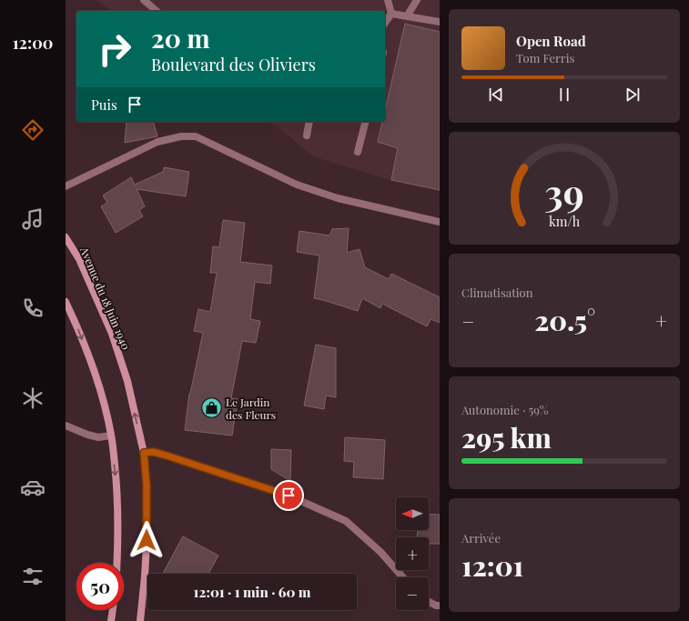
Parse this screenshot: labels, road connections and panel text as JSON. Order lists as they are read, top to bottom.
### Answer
{
  "streets": {
    "main road": ["Avenue du 18 Juin 1940"]
  },
  "places": {
    "shop": ["Le Jardin des Fleurs"]
  },
  "north": "left",
  "page": {
    "tabs": "12:00",
    "turn": ["20 m", "Boulevard des Oliviers"],
    "song": ["Open Road", "Tom Ferris"],
    "then": "Puis",
    "tile": [
      "Climatisation",
      ["Autonomie · 59%", "295 km"],
      ["Arrivée", "12:01"]
    ],
    "heat": ["−", "20.5°", "+"],
    "map_buttons": ["+", "−"],
    "limit": "50",
    "trip": "12:01 · 1 min · 60 m",
    "gauge": ["39", "km/h"]
  }
}
